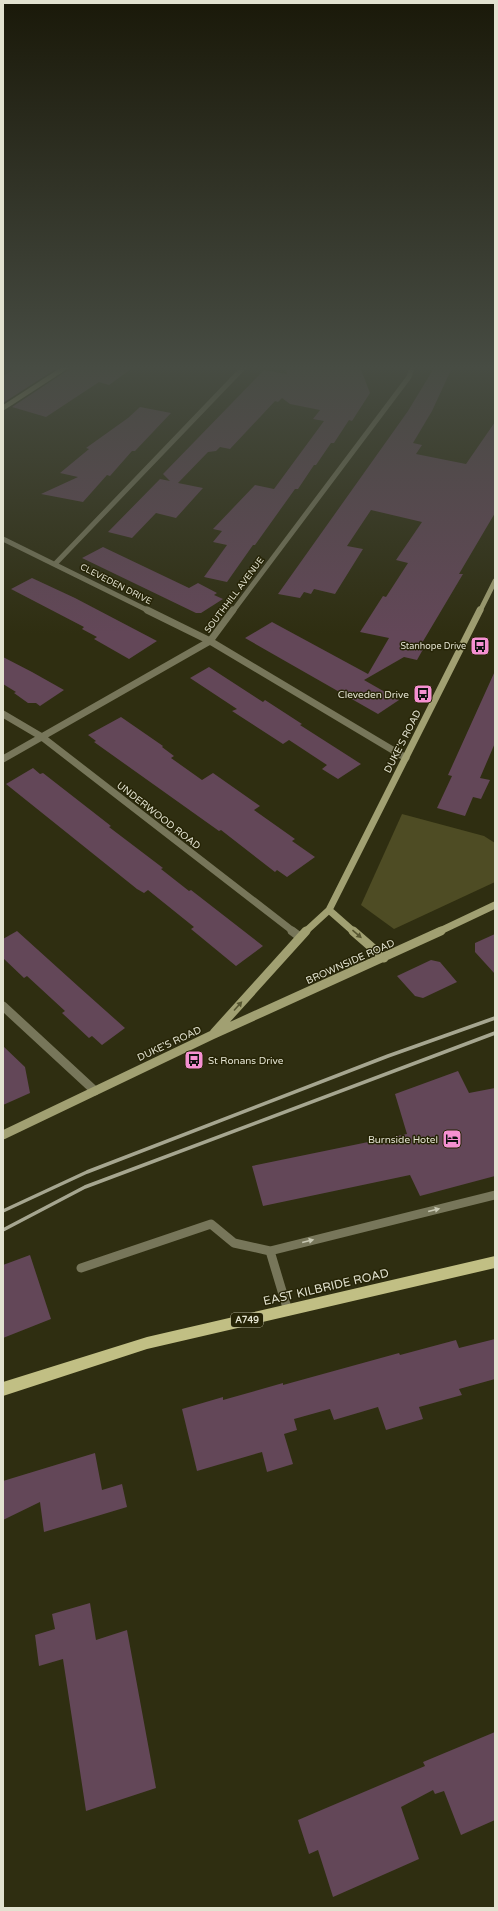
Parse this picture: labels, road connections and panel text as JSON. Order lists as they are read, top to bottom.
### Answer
{
  "streets": {
    "main road": [
      "DUKE'S ROAD",
      "BROWNSIDE ROAD",
      "EAST KILBRIDE ROAD",
      "A749"
    ],
    "street": ["CLEVEDEN DRIVE", "SOUTHHILL AVENUE", "UNDERWOOD ROAD"]
  },
  "crossings": [
    ["CLEVEDEN DRIVE", "SOUTHHILL AVENUE"],
    ["CLEVEDEN DRIVE", "DUKE'S ROAD"],
    ["SOUTHHILL AVENUE", "UNDERWOOD ROAD"],
    ["DUKE'S ROAD", "UNDERWOOD ROAD"],
    ["DUKE'S ROAD", "BROWNSIDE ROAD"]
  ],
  "places": {
    "bus stop": ["Stanhope Drive", "Cleveden Drive", "St Ronans Drive"],
    "hotel": ["Burnside Hotel"]
  }
}
